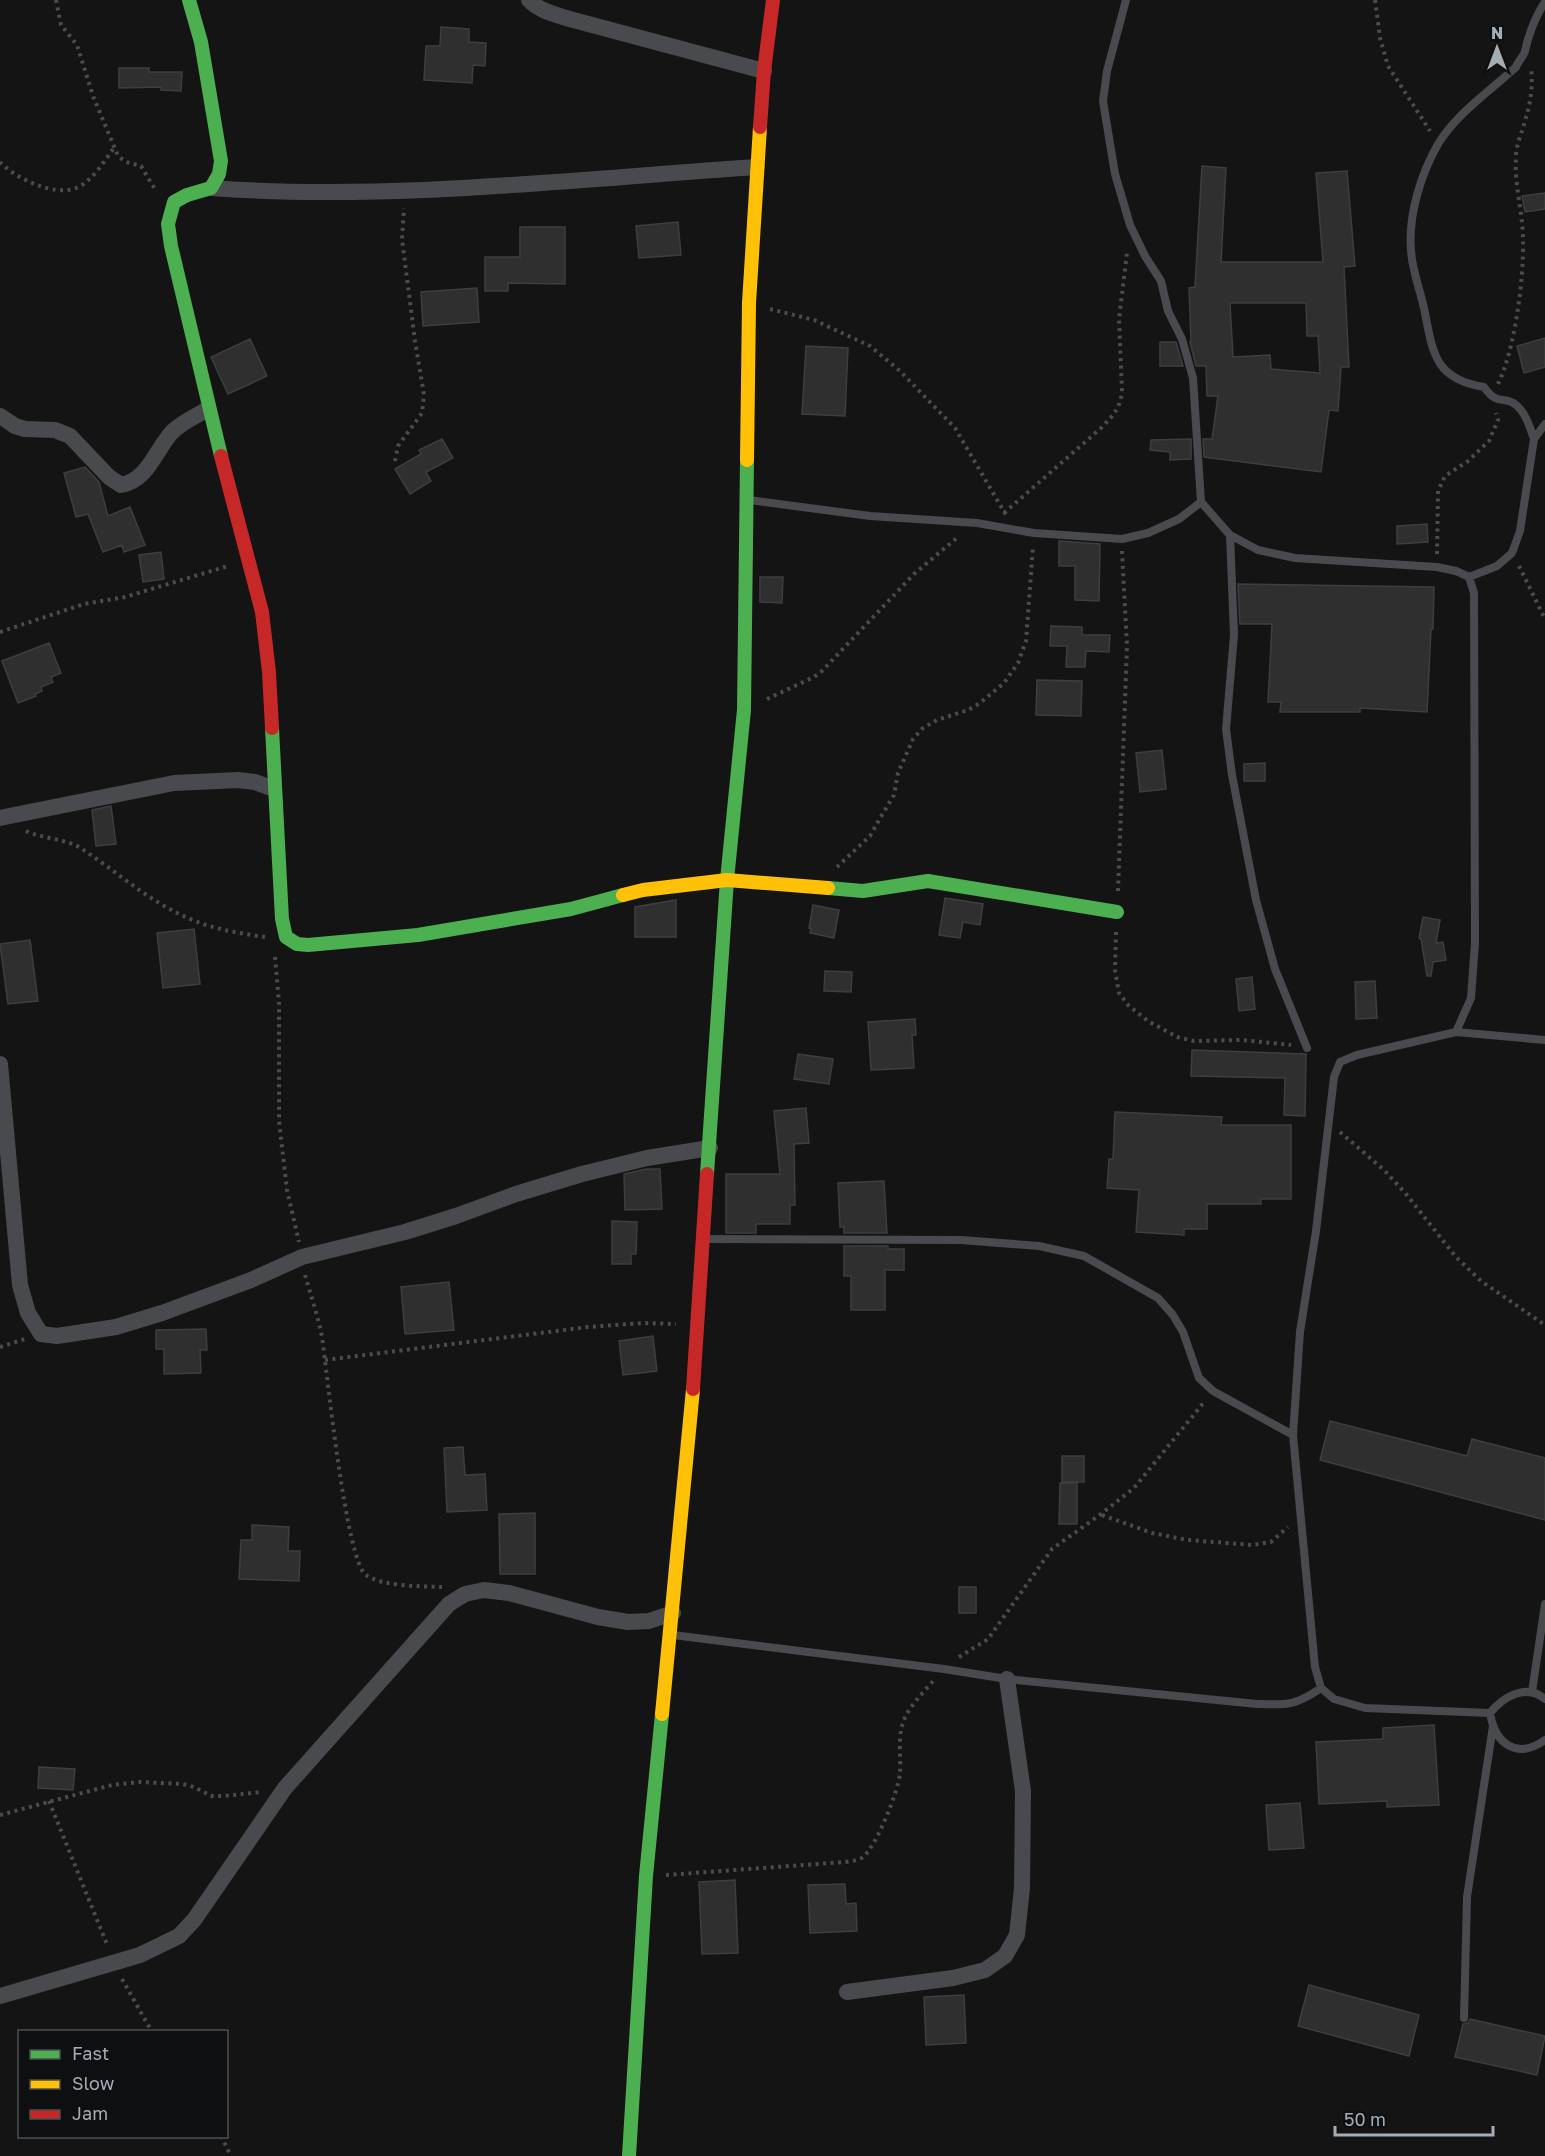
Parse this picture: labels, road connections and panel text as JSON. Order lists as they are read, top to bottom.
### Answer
{
  "legend": ["Fast", "Slow", "Jam"],
  "scale_bar": "50 m",
  "north": "top"
}
